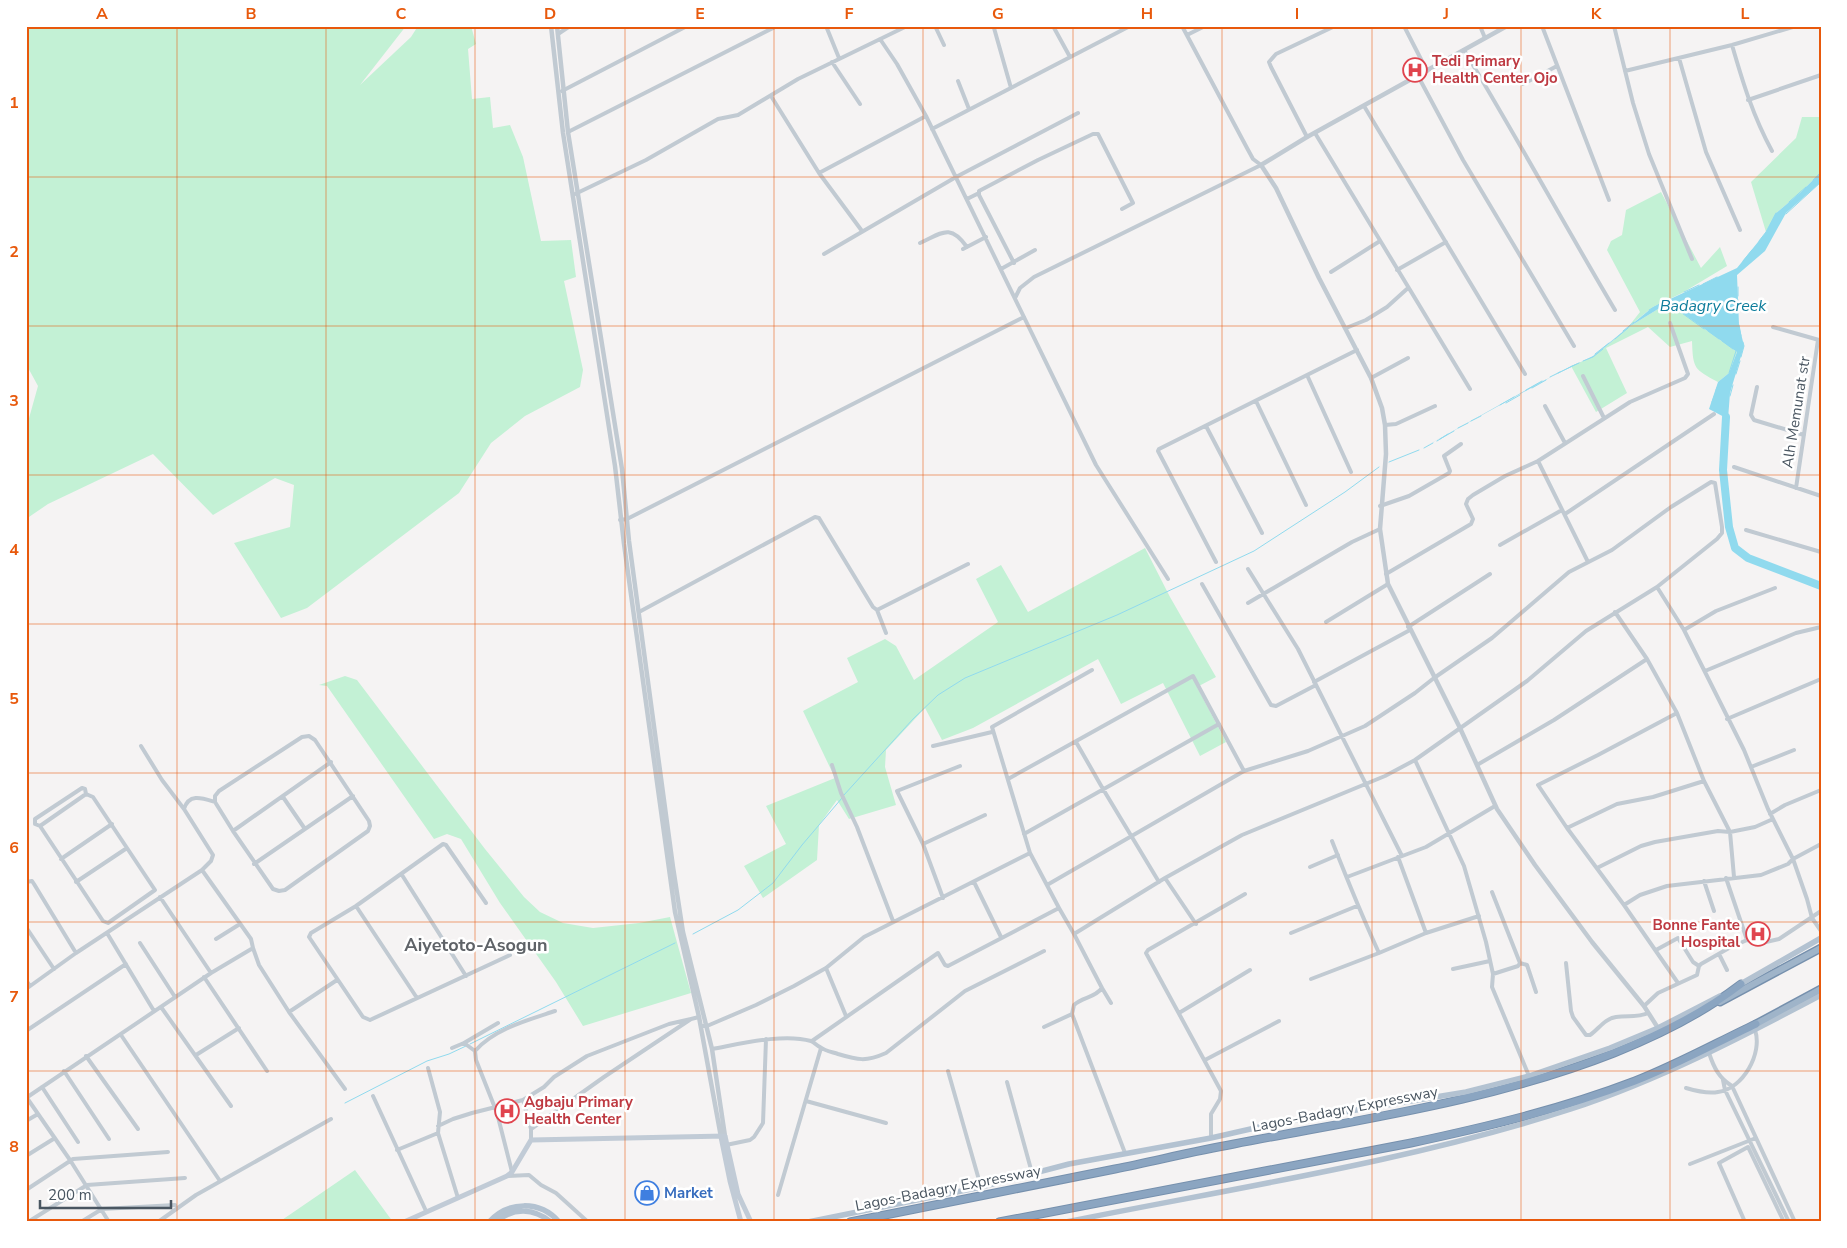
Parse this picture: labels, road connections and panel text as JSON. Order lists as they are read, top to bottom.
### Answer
{
  "streets": {
    "highway": ["Lagos-Badagry Expressway"],
    "street": ["Alh Memunat str"]
  },
  "districts": ["Aiyetoto-Asogun"],
  "water": ["Badagry Creek"],
  "places": {
    "hospital": ["Tedi Primary Health Center Ojo", "Bonne Fante Hospital", "Agbaju Primary Health Center"],
    "shop": ["Market"]
  },
  "scale_bar": "200 m",
  "grid": {
    "columns": [
      "A",
      "B",
      "C",
      "D",
      "E",
      "F",
      "G",
      "H",
      "I",
      "J",
      "K",
      "L"
    ],
    "rows": [
      "1",
      "2",
      "3",
      "4",
      "5",
      "6",
      "7",
      "8"
    ]
  }
}
